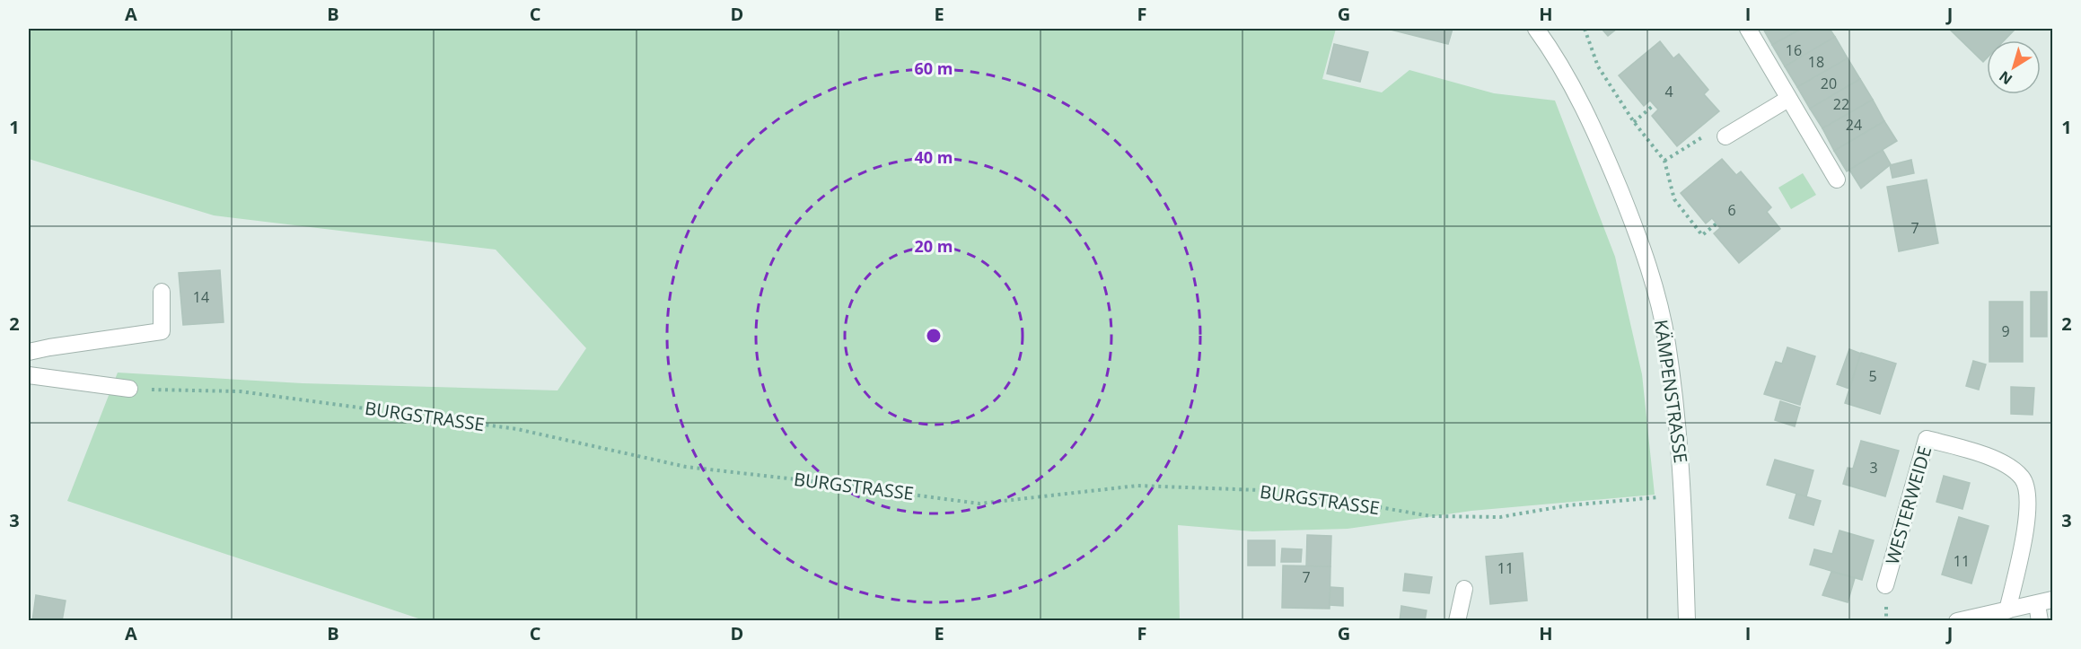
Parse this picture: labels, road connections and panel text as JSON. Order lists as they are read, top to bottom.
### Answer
{
  "streets": {
    "street": ["KÄMPENSTRASSE", "WESTERWEIDE"],
    "path": ["BURGSTRASSE"]
  },
  "crossings": [
    ["KÄMPENSTRASSE", "BURGSTRASSE"]
  ],
  "house_numbers": [
    "16",
    "18",
    "20",
    "4",
    "22",
    "24",
    "6",
    "7",
    "14",
    "9",
    "5",
    "3",
    "11",
    "11",
    "7"
  ],
  "north": "bottom left",
  "grid": {
    "columns": [
      "A",
      "B",
      "C",
      "D",
      "E",
      "F",
      "G",
      "H",
      "I",
      "J"
    ],
    "rows": ["1", "2", "3"]
  },
  "rings": ["60 m", "40 m", "20 m"]
}
